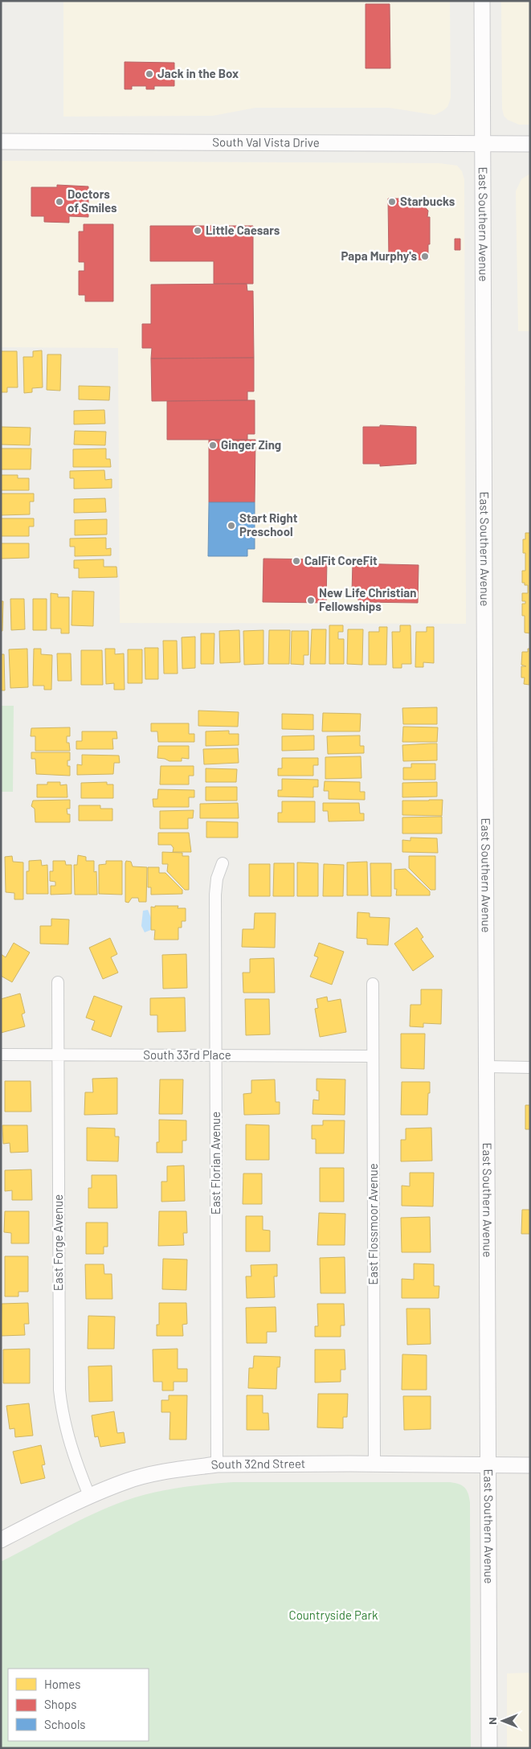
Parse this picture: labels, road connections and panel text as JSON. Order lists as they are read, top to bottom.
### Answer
{
  "streets": {
    "main road": ["South Val Vista Drive", "East Southern Avenue", "South 32nd Street"],
    "street": [
      "South 33rd Place",
      "East Florian Avenue",
      "East Flossmoor Avenue",
      "East Forge Avenue"
    ]
  },
  "crossings": [
    ["South Val Vista Drive", "East Southern Avenue"],
    ["East Southern Avenue", "South 32nd Street"],
    ["South 33rd Place", "East Florian Avenue"],
    ["South 33rd Place", "East Flossmoor Avenue"],
    ["South 33rd Place", "East Forge Avenue"],
    ["East Florian Avenue", "South 32nd Street"],
    ["East Flossmoor Avenue", "South 32nd Street"],
    ["East Forge Avenue", "South 32nd Street"]
  ],
  "parks": ["Countryside Park"],
  "places": [
    "Jack in the Box",
    "Doctors of Smiles",
    "Starbucks",
    "Little Caesars",
    "Papa Murphy's",
    "Ginger Zing",
    "Start Right Preschool",
    "CalFit CoreFit",
    "New Life Christian Fellowships"
  ],
  "legend": ["Homes", "Shops", "Schools"],
  "north": "left"
}
